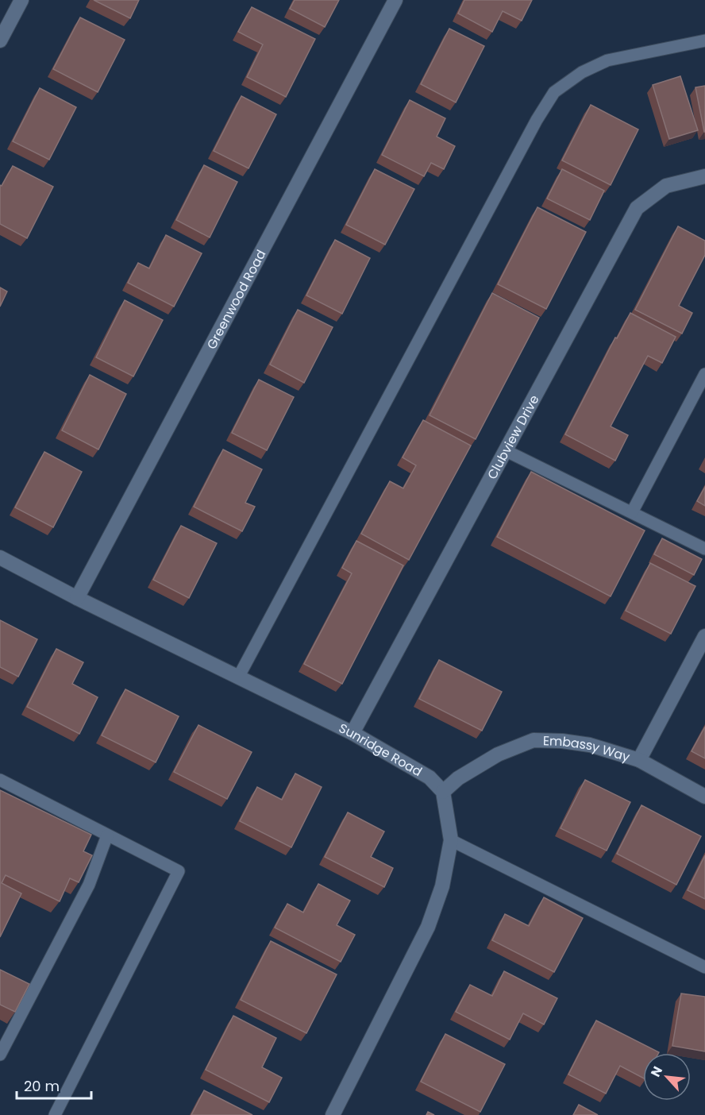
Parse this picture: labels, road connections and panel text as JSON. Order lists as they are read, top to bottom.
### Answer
{
  "streets": {
    "street": [
      "Greenwood Road",
      "Clubview Drive",
      "Sunridge Road",
      "Embassy Way"
    ]
  },
  "crossings": [
    ["Greenwood Road", "Sunridge Road"],
    ["Clubview Drive", "Sunridge Road"],
    ["Sunridge Road", "Embassy Way"]
  ],
  "scale_bar": "20 m",
  "north": "top left"
}
